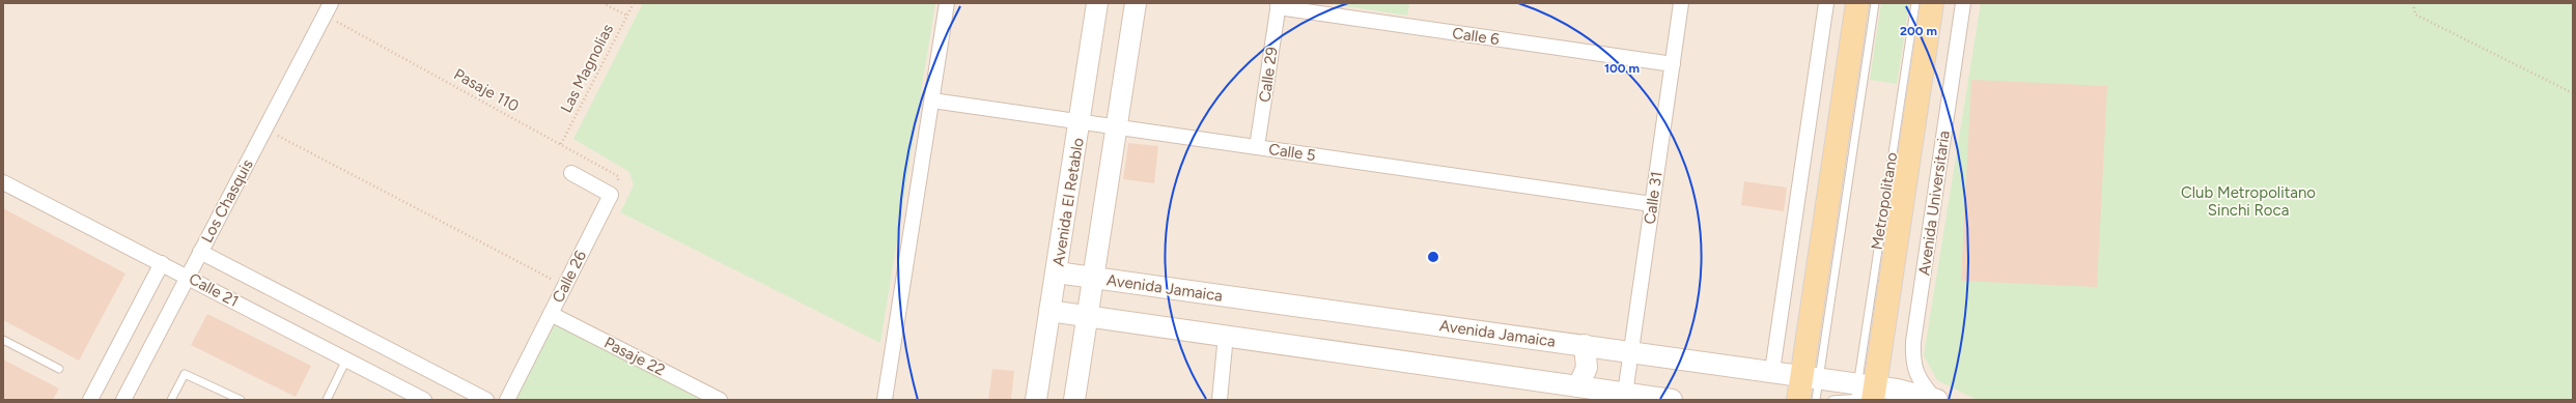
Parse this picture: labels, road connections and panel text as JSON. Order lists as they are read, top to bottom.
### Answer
{
  "streets": {
    "main road": ["Avenida Universitaria"],
    "street": [
      "Calle 6",
      "Calle 29",
      "Calle 5",
      "Calle 31",
      "Los Chasquis",
      "Avenida El Retablo",
      "Calle 26",
      "Avenida Jamaica",
      "Calle 21",
      "Pasaje 22"
    ],
    "lane": ["Metropolitano"],
    "path": ["Las Magnolias", "Pasaje 110"]
  },
  "crossings": [
    ["Calle 6", "Calle 29"],
    ["Calle 6", "Calle 31"],
    ["Las Magnolias", "Pasaje 110"],
    ["Calle 29", "Calle 5"],
    ["Pasaje 110", "Los Chasquis"],
    ["Pasaje 110", "Calle 26"],
    ["Calle 5", "Calle 31"],
    ["Calle 5", "Avenida El Retablo"],
    ["Calle 31", "Avenida Jamaica"],
    ["Los Chasquis", "Calle 21"],
    ["Metropolitano", "Avenida Universitaria"],
    ["Metropolitano", "Avenida Jamaica"],
    ["Avenida El Retablo", "Avenida Jamaica"],
    ["Avenida Universitaria", "Avenida Jamaica"],
    ["Calle 26", "Pasaje 22"]
  ],
  "parks": ["Club Metropolitano Sinchi Roca"],
  "rings": ["200 m", "100 m"]
}
